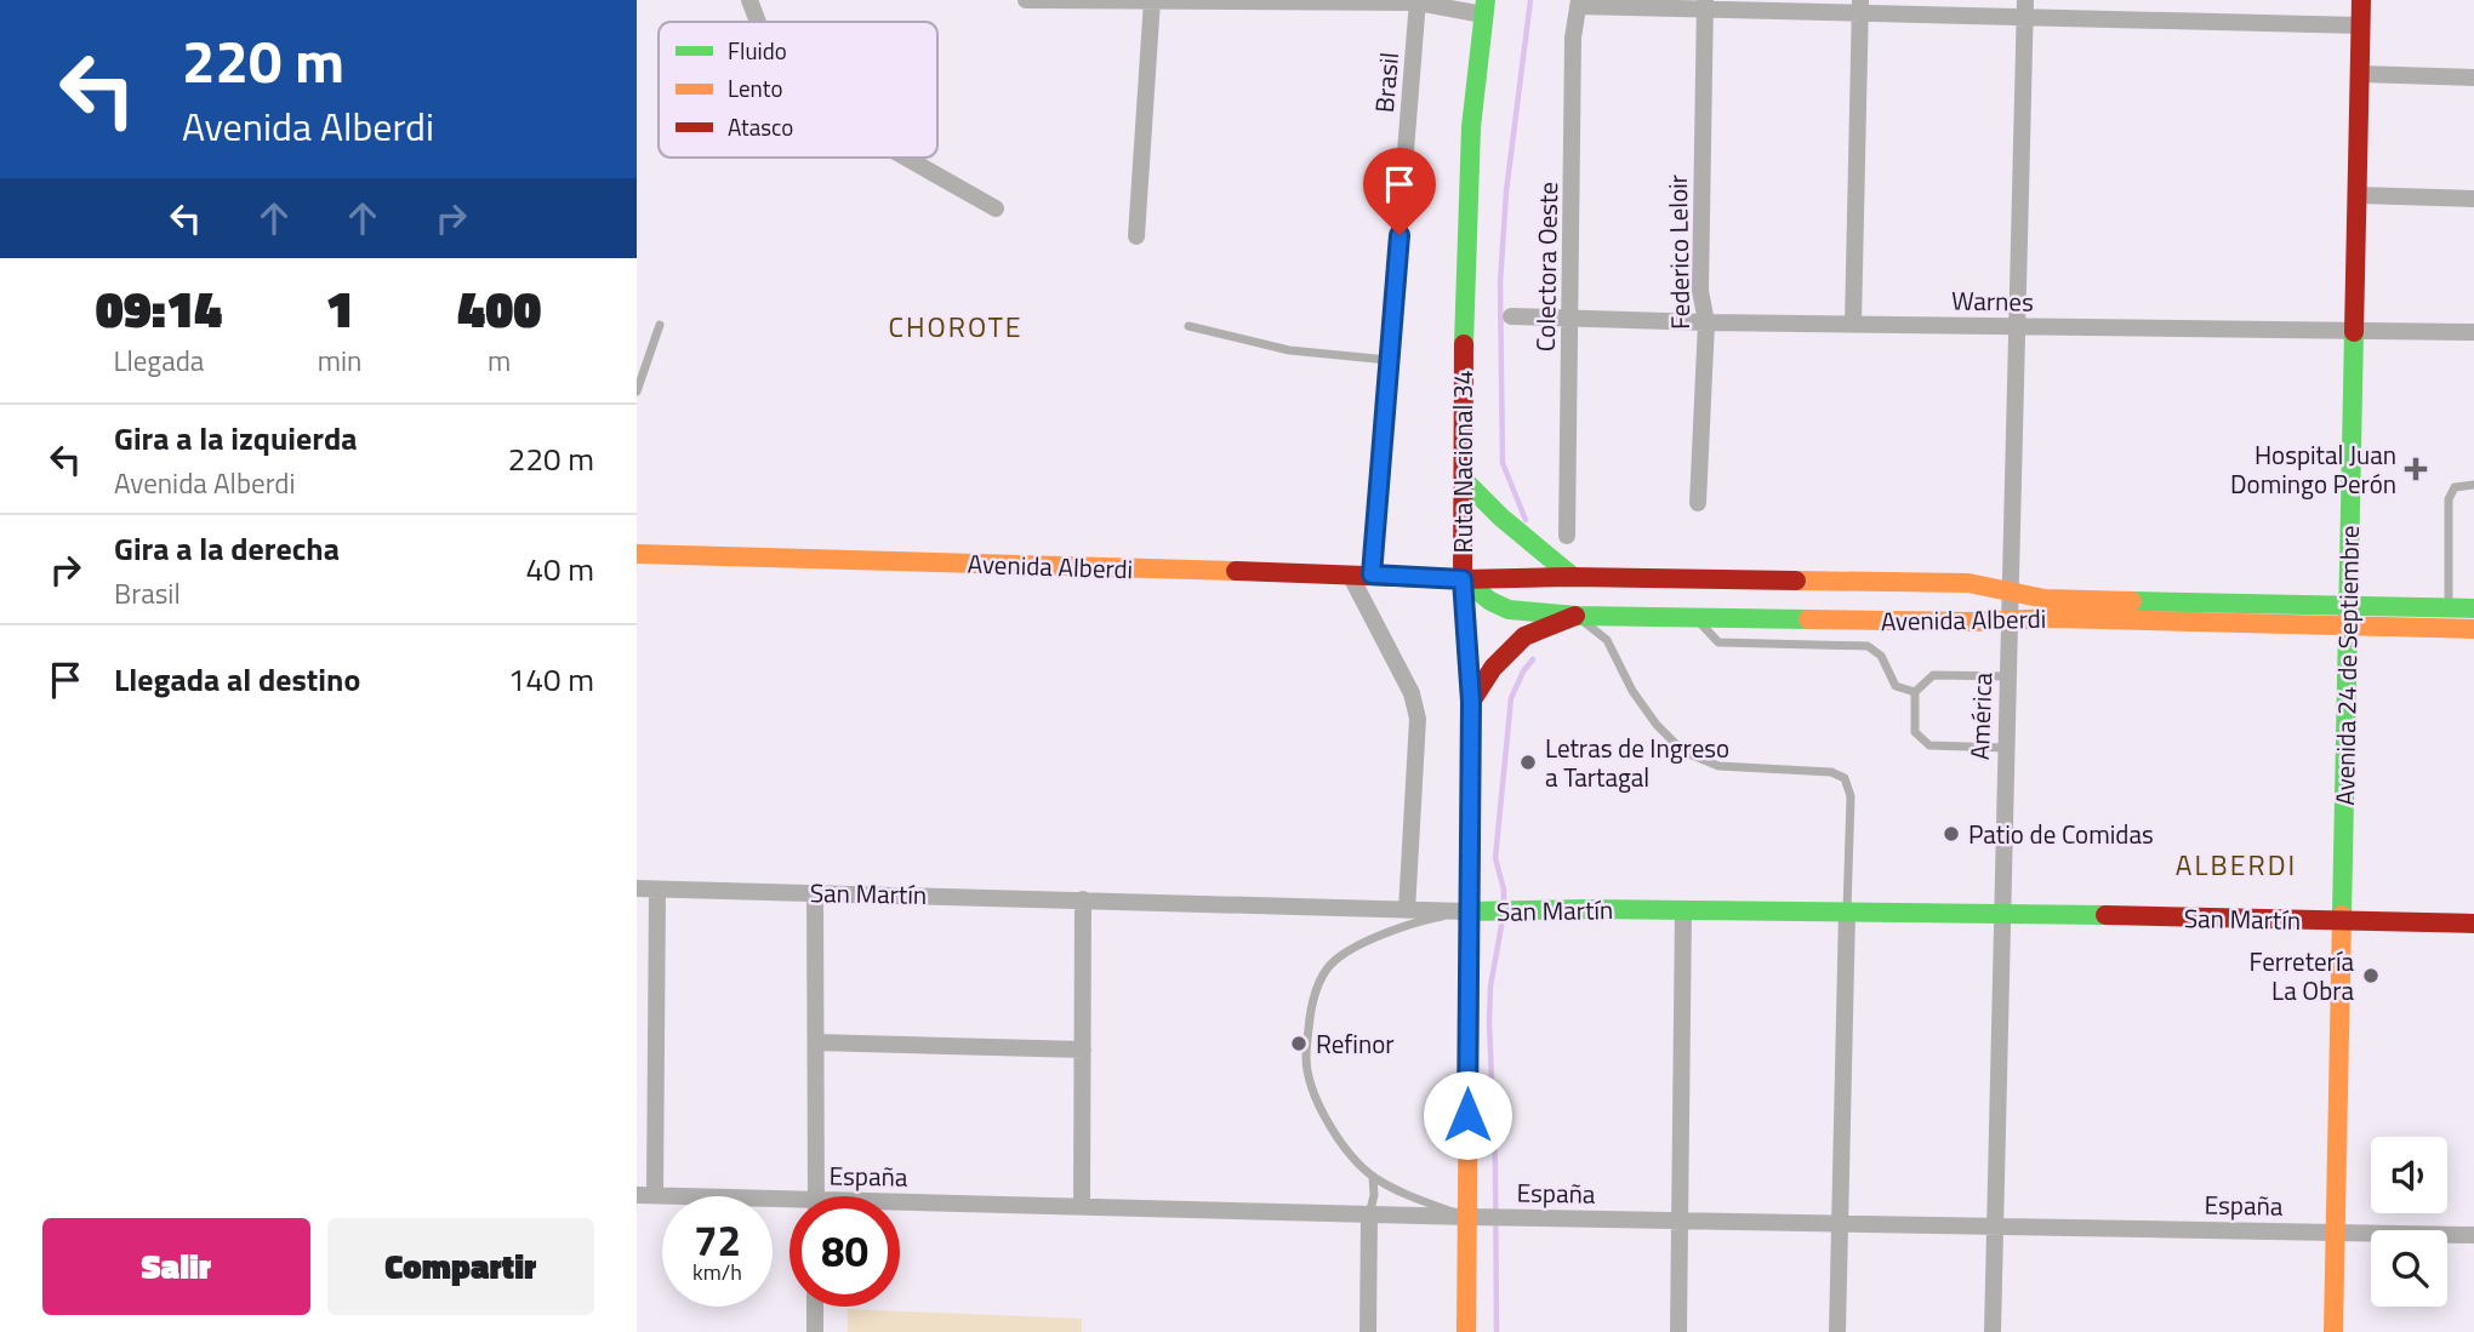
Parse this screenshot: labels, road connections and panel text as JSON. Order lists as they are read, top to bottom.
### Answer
{
  "streets": {
    "main road": [
      "Ruta Nacional 34",
      "Avenida Alberdi",
      "Avenida 24 de Septiembre",
      "San Martín"
    ],
    "street": [
      "Brasil",
      "Federico Leloir",
      "Colectora Oeste",
      "Warnes",
      "América",
      "España"
    ]
  },
  "crossings": [
    ["Brasil", "Avenida Alberdi"],
    ["Federico Leloir", "Warnes"],
    ["Colectora Oeste", "Warnes"],
    ["Warnes", "Avenida 24 de Septiembre"],
    ["Warnes", "América"],
    ["Ruta Nacional 34", "Avenida Alberdi"],
    ["Ruta Nacional 34", "San Martín"],
    ["Ruta Nacional 34", "España"],
    ["Avenida Alberdi", "Avenida 24 de Septiembre"],
    ["Avenida Alberdi", "América"],
    ["Avenida 24 de Septiembre", "San Martín"],
    ["Avenida 24 de Septiembre", "España"],
    ["América", "San Martín"],
    ["América", "España"]
  ],
  "districts": ["CHOROTE", "ALBERDI"],
  "places": {
    "health": ["Hospital Juan Domingo Perón"],
    "other": [
      "Letras de Ingreso a Tartagal",
      "Patio de Comidas",
      "Ferretería La Obra",
      "Refinor"
    ]
  },
  "legend": ["Fluido", "Lento", "Atasco"],
  "page": {
    "turn": ["220 m", "Avenida Alberdi"],
    "eta": [
      "09:14",
      "Llegada",
      "1",
      "min",
      "400",
      "m"
    ],
    "list": [
      {
        "name": "Gira a la izquierda",
        "note": "Avenida Alberdi",
        "value": "220 m"
      },
      {
        "name": "Gira a la derecha",
        "note": "Brasil",
        "value": "40 m"
      },
      {
        "name": "Llegada al destino",
        "value": "140 m"
      }
    ],
    "speed": "72 km/h",
    "limit": "80",
    "buttons": ["Salir", "Compartir"]
  }
}
